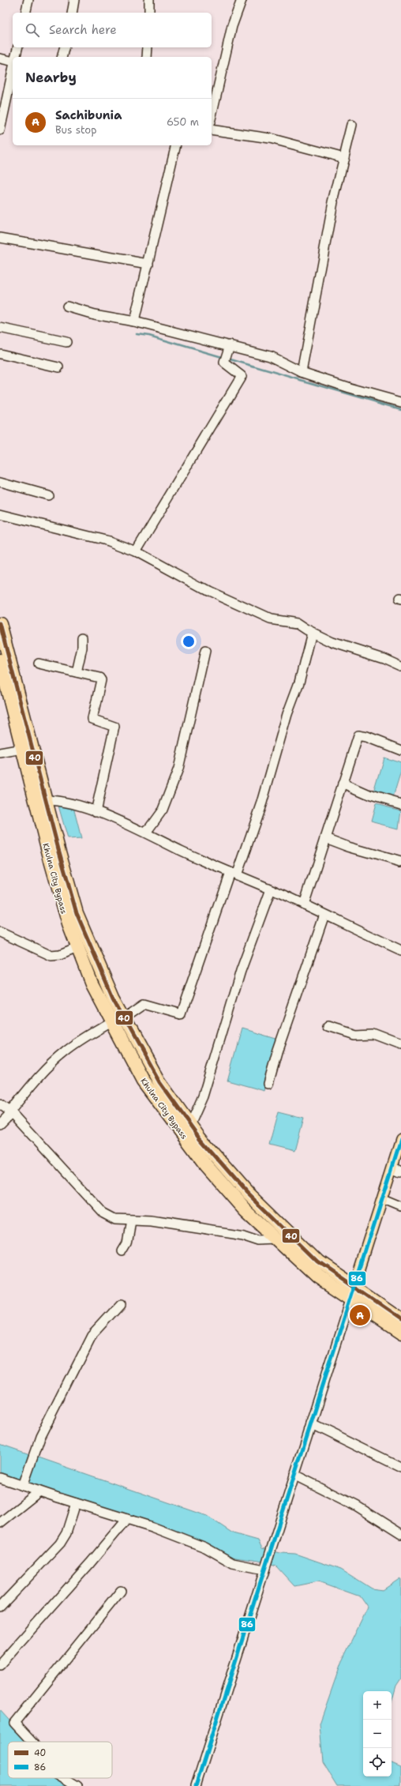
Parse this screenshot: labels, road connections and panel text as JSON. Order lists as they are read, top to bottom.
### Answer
{
  "streets": {
    "highway": ["Khulna City Bypass"]
  },
  "lines": ["transit line 40", "transit line 86"],
  "legend": ["40", "86"],
  "page": {
    "search": "Search here",
    "heading": "Nearby",
    "list": [
      {
        "mark": "A",
        "name": "Sachibunia",
        "note": "Bus stop",
        "value": "650 m"
      }
    ],
    "pins": "A",
    "map_buttons": ["+", "−"]
  }
}
